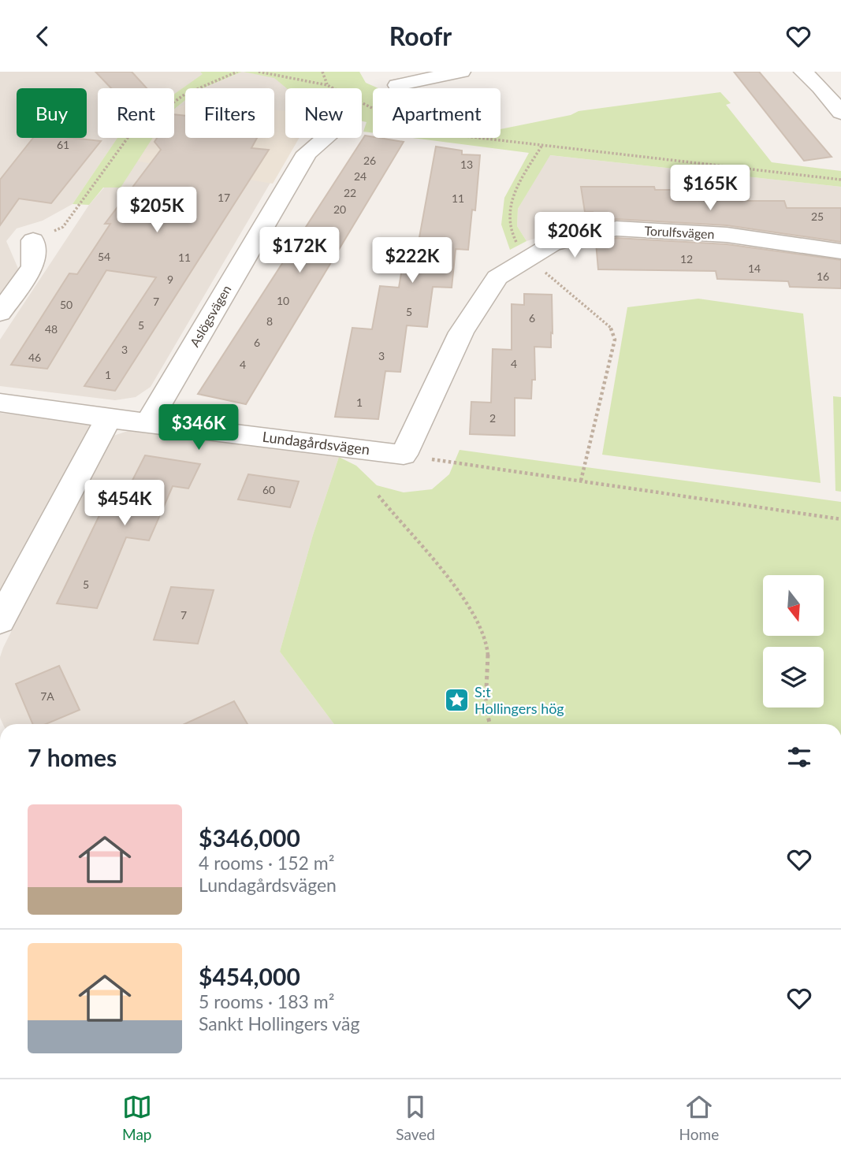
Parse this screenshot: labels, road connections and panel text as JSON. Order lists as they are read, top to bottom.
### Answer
{
  "streets": {
    "street": ["Torulfsvägen", "Aslögsvägen", "Lundagårdsvägen"]
  },
  "crossings": [
    ["Torulfsvägen", "Lundagårdsvägen"],
    ["Aslögsvägen", "Lundagårdsvägen"]
  ],
  "places": {
    "place": ["S:t Hollingers hög"]
  },
  "house_numbers": [
    "61",
    "26",
    "13",
    "24",
    "22",
    "17",
    "11",
    "20",
    "25",
    "54",
    "11",
    "12",
    "14",
    "16",
    "9",
    "10",
    "7",
    "50",
    "5",
    "6",
    "8",
    "5",
    "48",
    "6",
    "3",
    "3",
    "46",
    "4",
    "4",
    "1",
    "1",
    "2",
    "60",
    "5",
    "7",
    "7A"
  ],
  "north": "bottom",
  "page": {
    "header": "Roofr",
    "chip": [
      "Buy",
      "Rent",
      "Filters",
      "New",
      "Apartment"
    ],
    "price": [
      "$165K",
      "$205K",
      "$206K",
      "$172K",
      "$222K",
      "$346K",
      "$454K"
    ],
    "heading": "7 homes",
    "list": [
      {
        "name": "$346,000",
        "note": "4 rooms · 152 m² · Lundagårdsvägen"
      },
      {
        "name": "$454,000",
        "note": "5 rooms · 183 m² · Sankt Hollingers väg"
      }
    ],
    "tabs": ["Map", "Saved", "Home"]
  }
}
